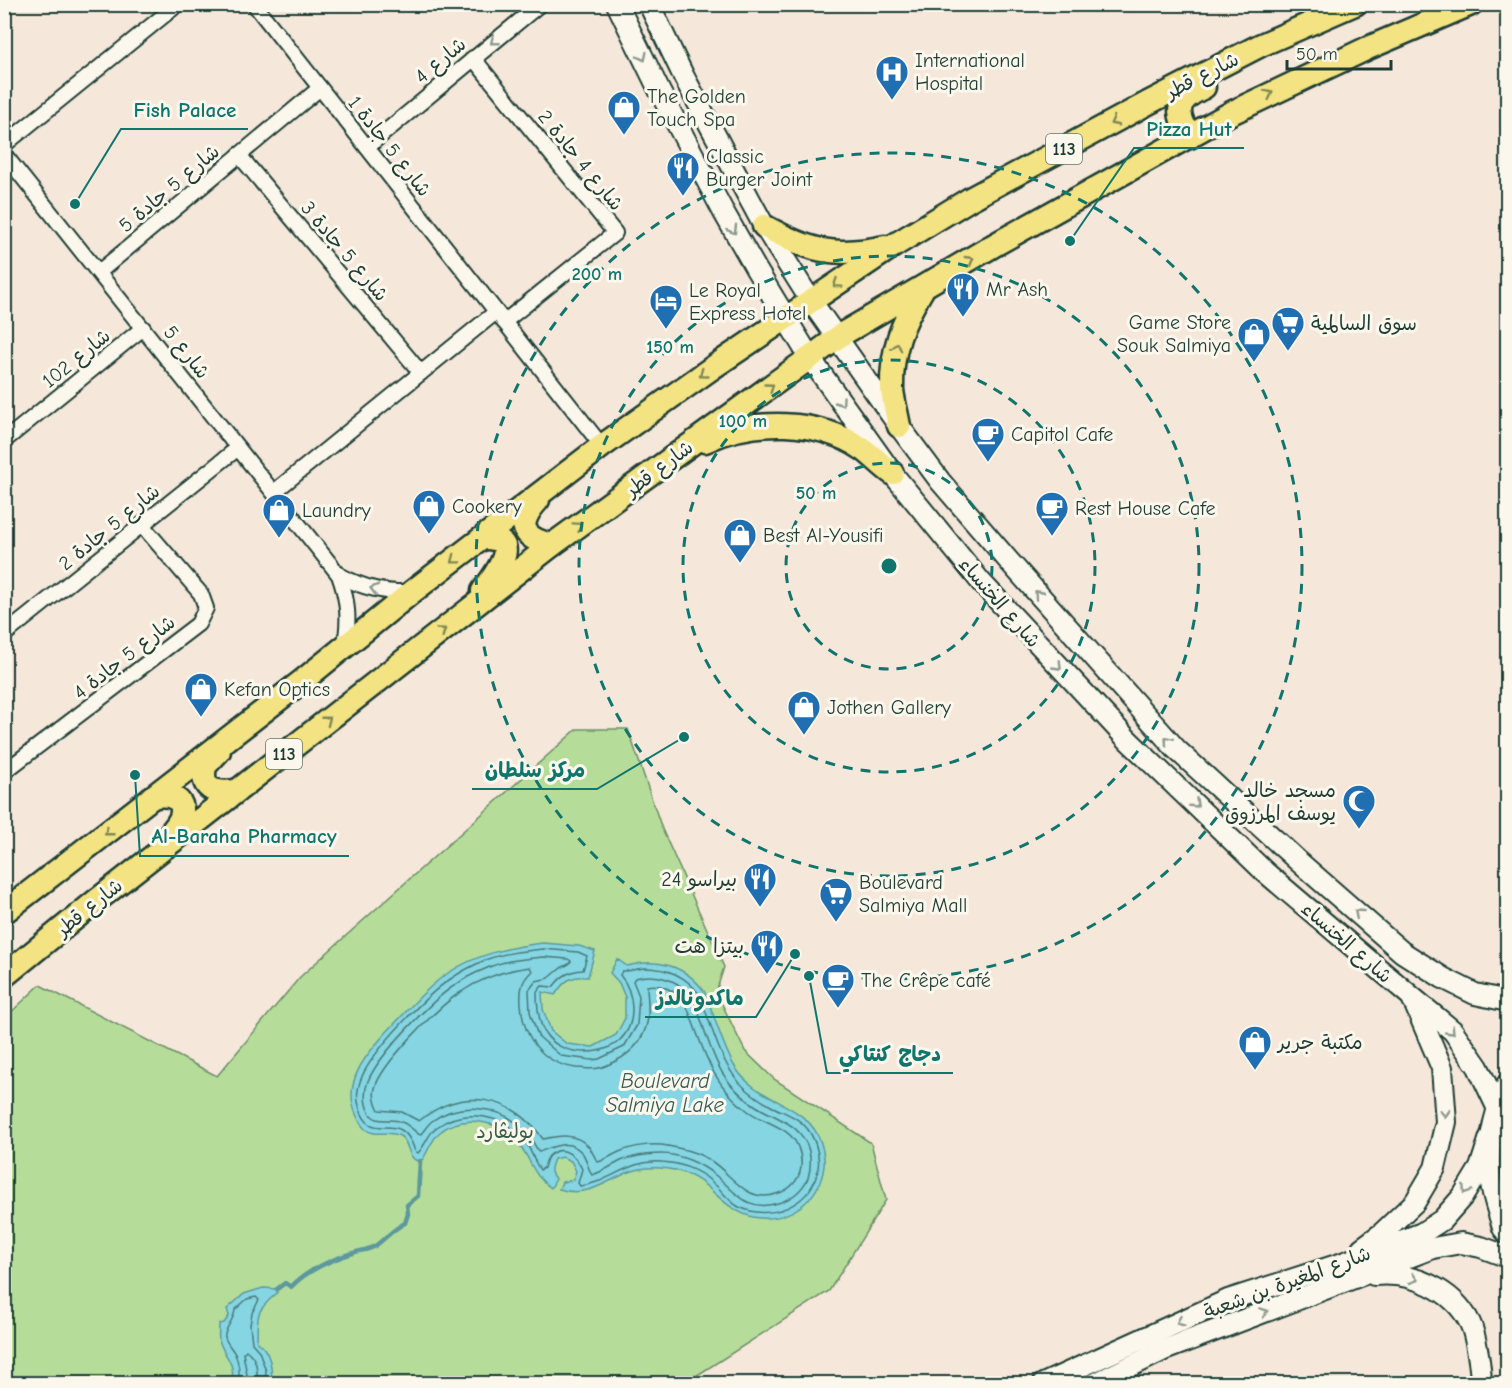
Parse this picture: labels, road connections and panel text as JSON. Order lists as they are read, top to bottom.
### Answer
{
  "streets": {
    "main road": [
      "شارع قطر",
      "113",
      "شارع الخنساء",
      "شارع المغيرة بن شعبة"
    ],
    "street": [
      "شارع 4",
      "شارع 5 جادة 1",
      "شارع 4 جادة 2",
      "شارع 5 جادة 5",
      "شارع 5 جادة 3",
      "شارع 5",
      "شارع 102",
      "شارع 5 جادة 2",
      "شارع 5 جادة 4"
    ]
  },
  "crossings": [
    ["شارع 4", "شارع 5 جادة 1"],
    ["شارع 4", "شارع 4 جادة 2"],
    ["شارع قطر", "شارع 5 جادة 1"],
    ["شارع قطر", "شارع 5"],
    ["شارع قطر", "شارع الخنساء"],
    ["شارع 5 جادة 1", "شارع 4 جادة 2"],
    ["شارع 5 جادة 1", "شارع 5 جادة 5"],
    ["شارع 5 جادة 5", "شارع 5 جادة 3"],
    ["شارع 5 جادة 5", "شارع 5"],
    ["شارع 5", "شارع 102"],
    ["شارع 5", "شارع 5 جادة 2"],
    ["شارع 5 جادة 2", "شارع 5 جادة 4"]
  ],
  "one_way": ["شارع 4"],
  "water": ["Boulevard Salmiya Lake"],
  "parks": ["بوليڤارد"],
  "places": {
    "hospital": ["International Hospital"],
    "shop": [
      "The Golden Touch Spa",
      "Game Store Souk Salmiya",
      "Cookery",
      "Laundry",
      "Best Al-Yousifi",
      "Kefan Optics",
      "Jothen Gallery",
      "مكتبة جرير"
    ],
    "restaurant": [
      "Classic Burger Joint",
      "Mr Ash",
      "24 بيراسو",
      "بيتزا هت"
    ],
    "other": [
      "Fish Palace",
      "Pizza Hut",
      "مركز سلطان",
      "Al-Baraha Pharmacy",
      "ماكدونالدز",
      "دجاج كنتاكي"
    ],
    "hotel": ["Le Royal Express Hotel"],
    "supermarket": ["سوق السالمية", "Boulevard Salmiya Mall"],
    "cafe": ["Capitol Cafe", "Rest House Cafe", "The Crêpe café"],
    "mosque": ["مسجد خالد يوسف المرزوق"]
  },
  "scale_bar": "50 m",
  "rings": [
    "200 m",
    "150 m",
    "100 m",
    "50 m"
  ]
}
